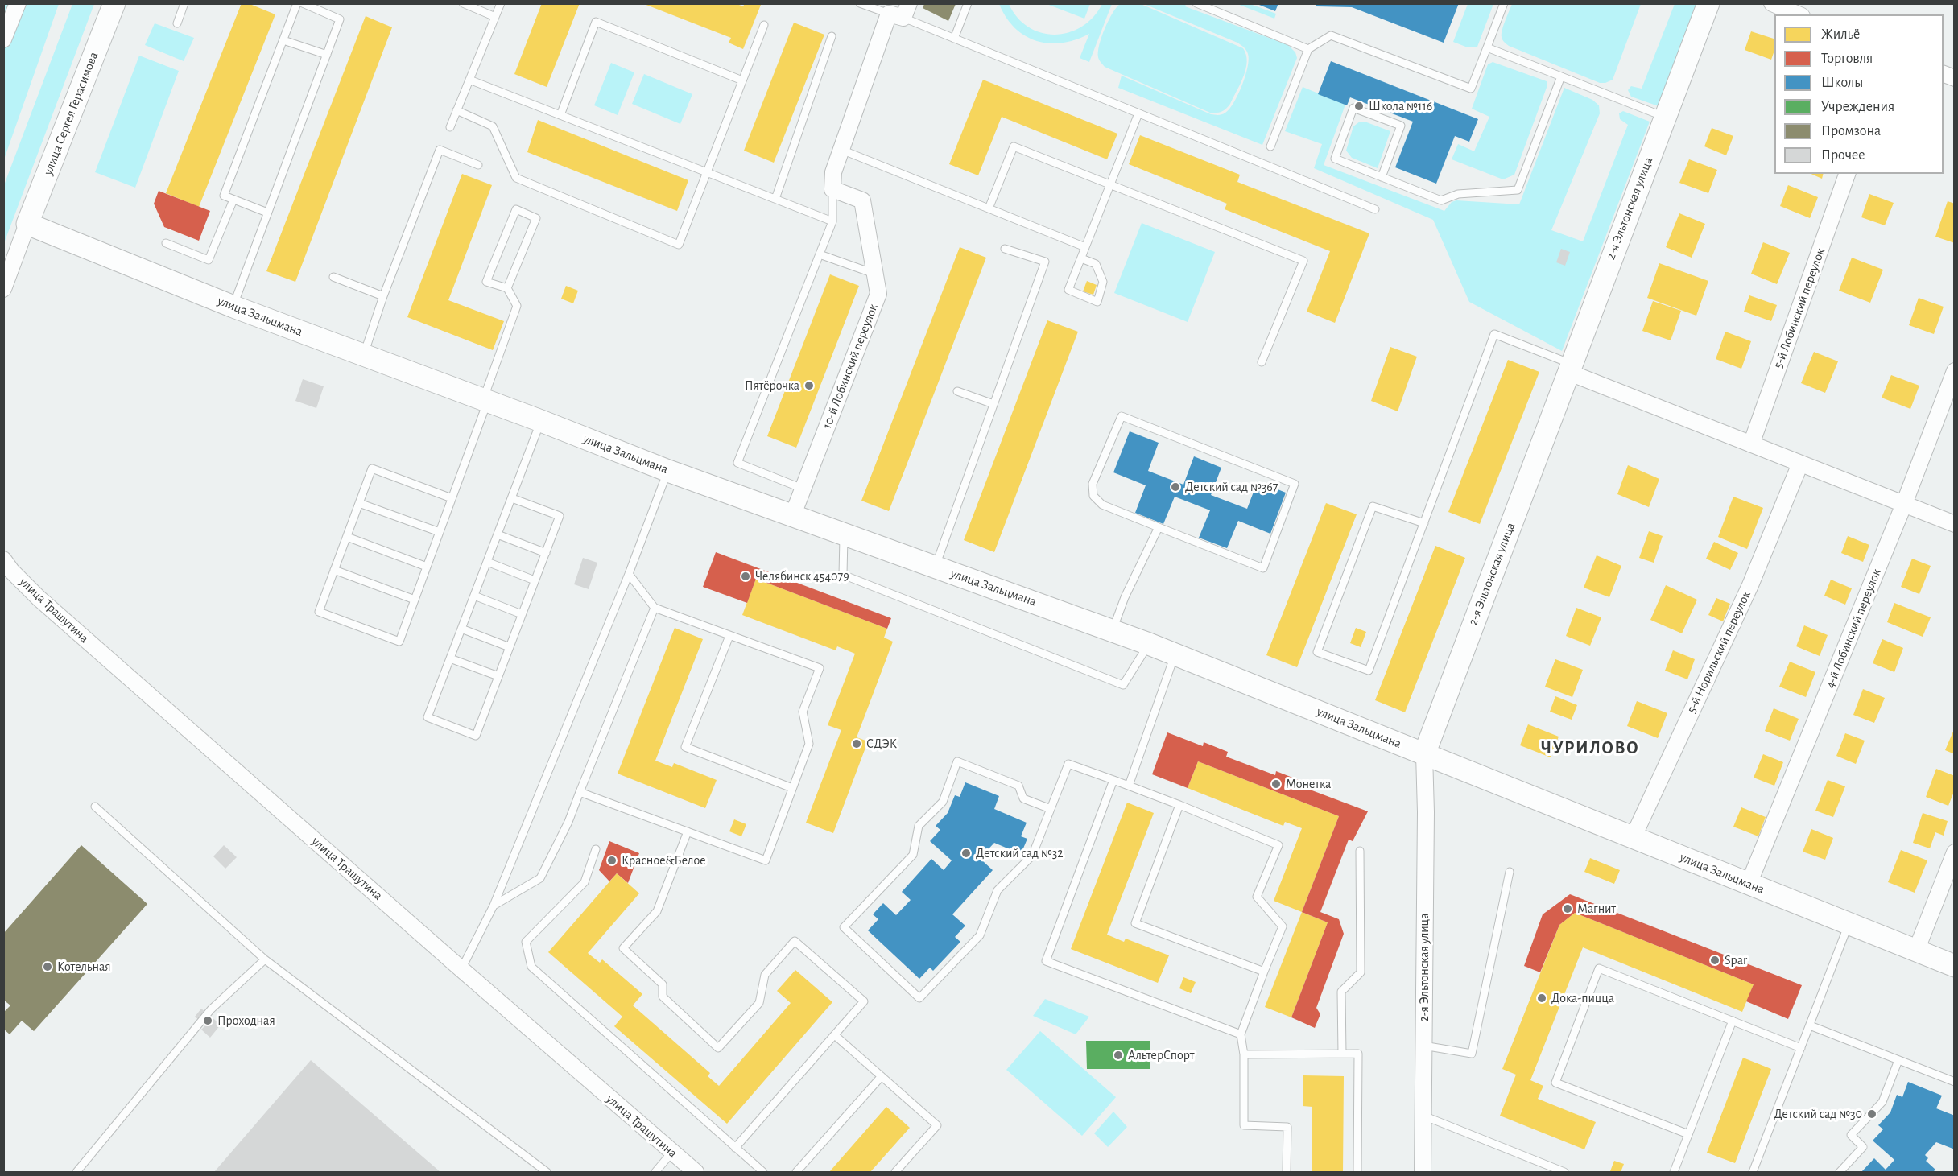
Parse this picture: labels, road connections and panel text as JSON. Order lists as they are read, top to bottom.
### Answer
{
  "streets": {
    "street": [
      "улица Сергея Герасимова",
      "2-я Эльтонская улица",
      "5-й Лобинский переулок",
      "улица Зальцмана",
      "10-й Лобинский переулок",
      "улица Трашутина",
      "4-й Лобинский переулок",
      "5-й Норильский переулок"
    ]
  },
  "crossings": [
    ["улица Сергея Герасимова", "улица Зальцмана"],
    ["2-я Эльтонская улица", "улица Зальцмана"],
    ["улица Зальцмана", "10-й Лобинский переулок"],
    ["улица Зальцмана", "4-й Лобинский переулок"],
    ["улица Зальцмана", "5-й Норильский переулок"]
  ],
  "districts": ["ЧУРИЛОВО"],
  "places": [
    "Школа №116",
    "Пятёрочка",
    "Детский сад №367",
    "Челябинск 454079",
    "СДЭК",
    "Монетка",
    "Детский сад №32",
    "Красное&Белое",
    "Магнит",
    "Spar",
    "Котельная",
    "Дока-пицца",
    "Проходная",
    "АльтерСпорт",
    "Детский сад №30"
  ],
  "legend": [
    "Жильё",
    "Торговля",
    "Школы",
    "Учреждения",
    "Промзона",
    "Прочее"
  ]
}
